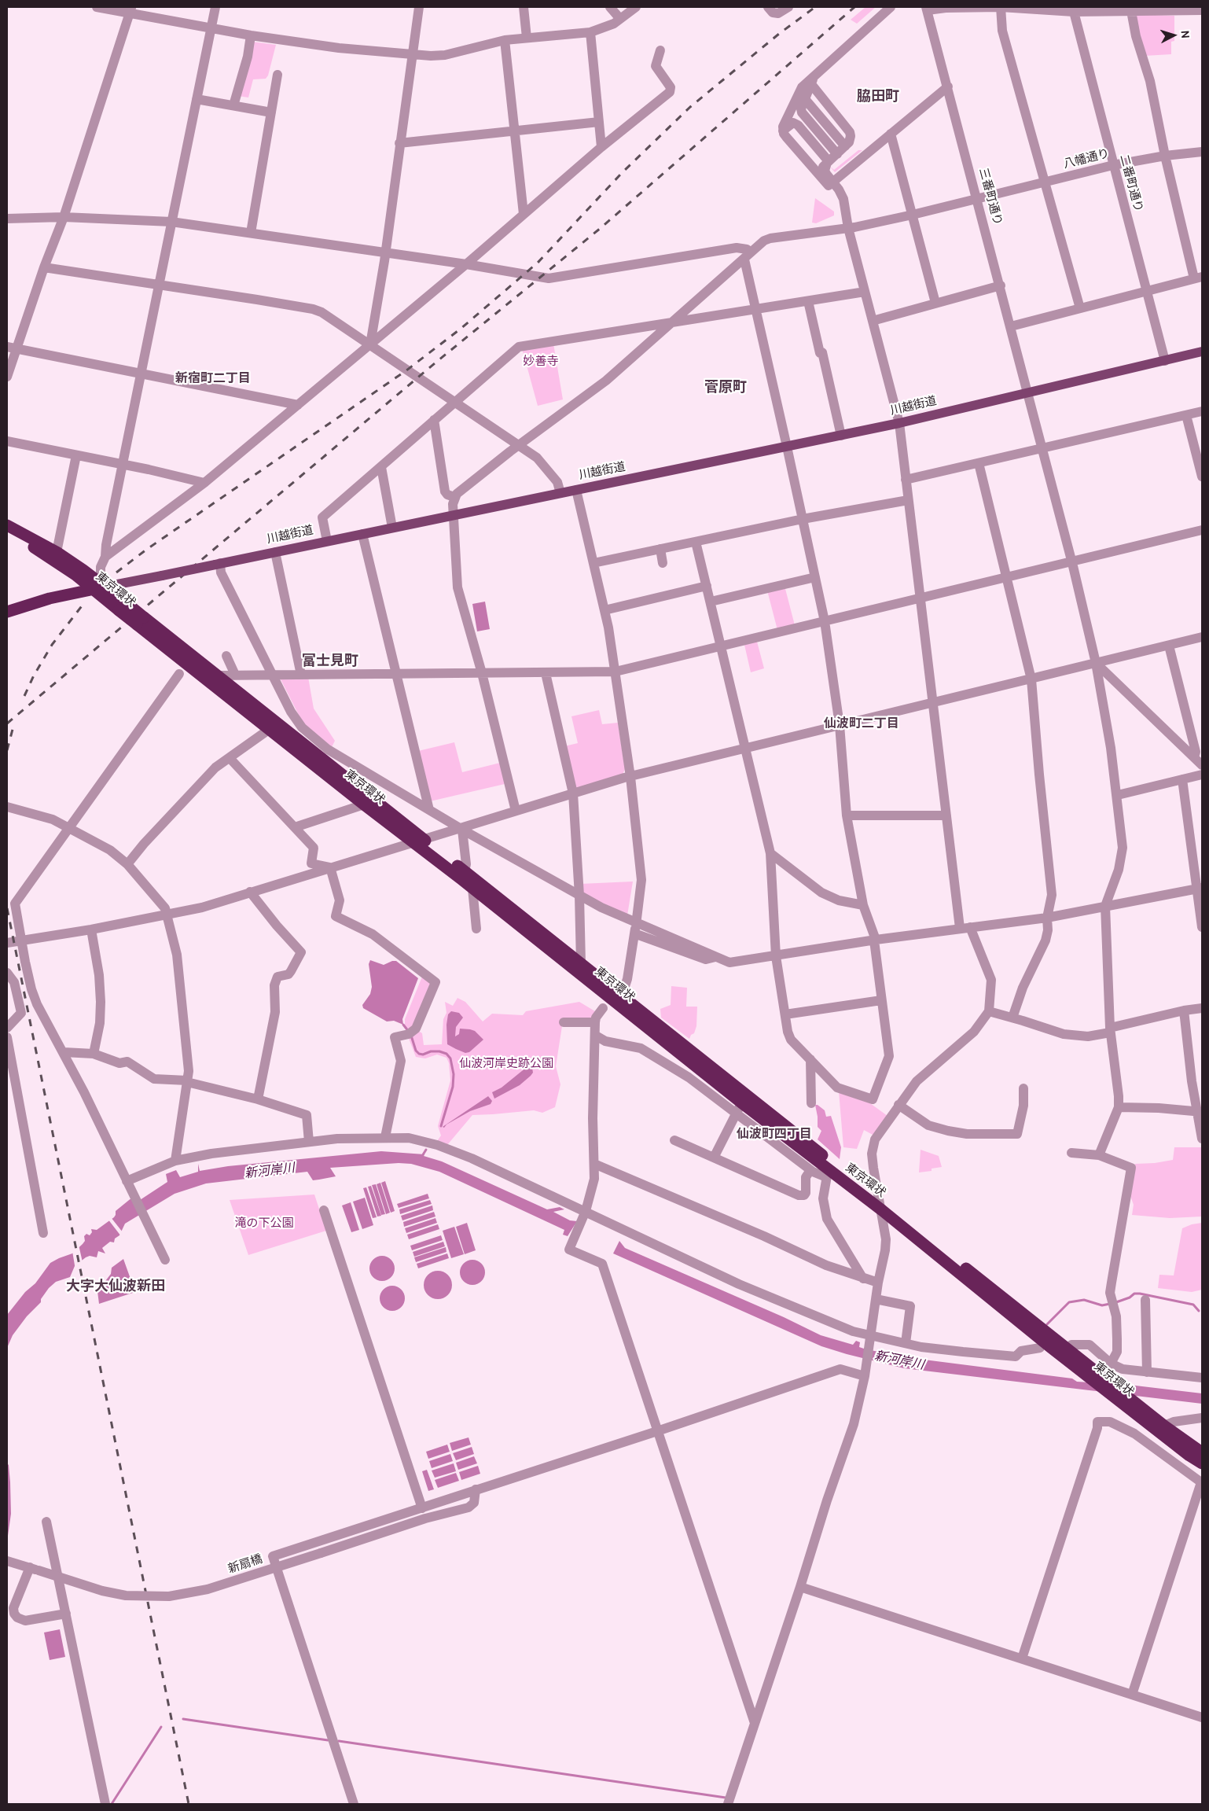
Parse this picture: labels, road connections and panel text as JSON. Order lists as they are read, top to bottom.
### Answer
{
  "streets": {
    "highway": ["川越街道", "東京環状"],
    "street": [
      "八幡通り",
      "二番町通り",
      "三番町通り",
      "新扇橋"
    ]
  },
  "crossings": [
    ["八幡通り", "二番町通り"],
    ["八幡通り", "三番町通り"],
    ["二番町通り", "川越街道"],
    ["三番町通り", "川越街道"],
    ["川越街道", "東京環状"]
  ],
  "districts": [
    "脇田町",
    "新宿町二丁目",
    "菅原町",
    "富士見町",
    "仙波町二丁目",
    "仙波町四丁目",
    "大字大仙波新田"
  ],
  "water": ["新河岸川"],
  "parks": ["妙善寺", "仙波河岸史跡公園", "滝の下公園"],
  "north": "right"
}
